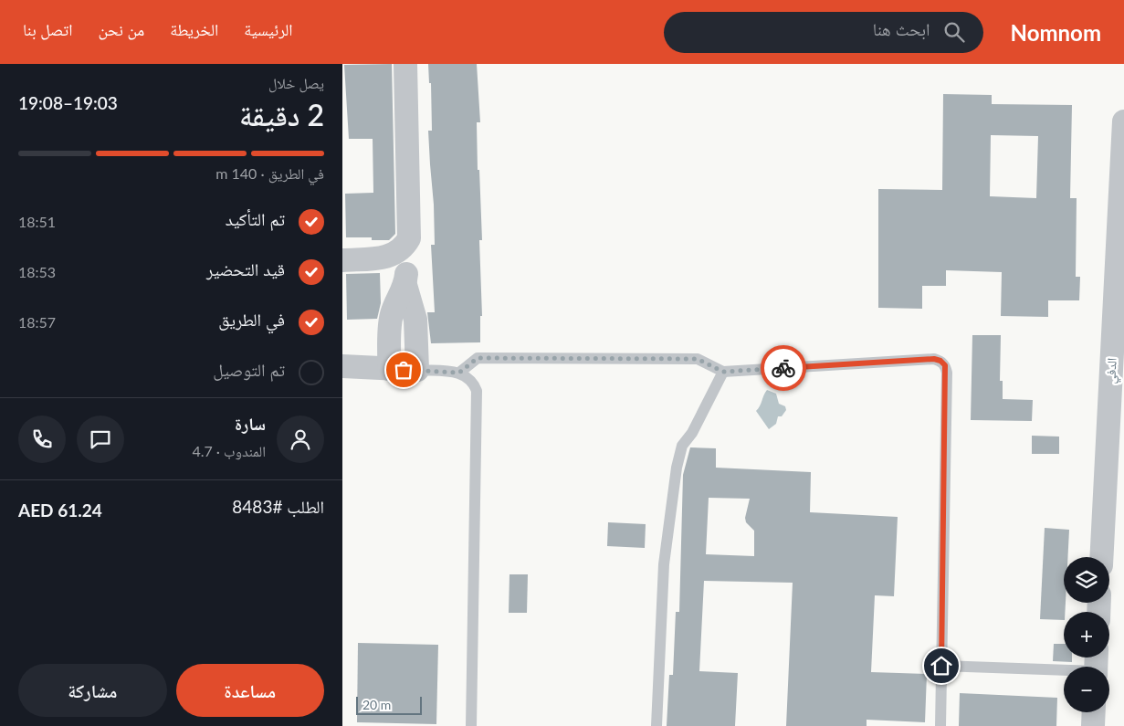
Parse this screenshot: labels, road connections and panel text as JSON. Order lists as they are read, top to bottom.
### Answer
{
  "streets": {
    "street": ["الدفي"]
  },
  "scale_bar": "20 m",
  "page": {
    "header": "Nomnom",
    "search": "ابحث هنا",
    "nav": [
      "الرئيسية",
      "الخريطة",
      "من نحن",
      "اتصل بنا"
    ],
    "heading": ["2 دقيقة", "يصل خلال", "19:03–19:08"],
    "panel": [
      "سارة",
      "المندوب · 4.7",
      "الطلب #8483",
      "AED 61.24"
    ],
    "bar": "في الطريق · 140 m",
    "list": [
      ["تم التأكيد", "18:51"],
      ["قيد التحضير", "18:53"],
      ["في الطريق", "18:57"],
      "تم التوصيل"
    ],
    "map_buttons": ["+", "−"],
    "buttons": ["مساعدة", "مشاركة"],
    "scale": "20 m"
  }
}
